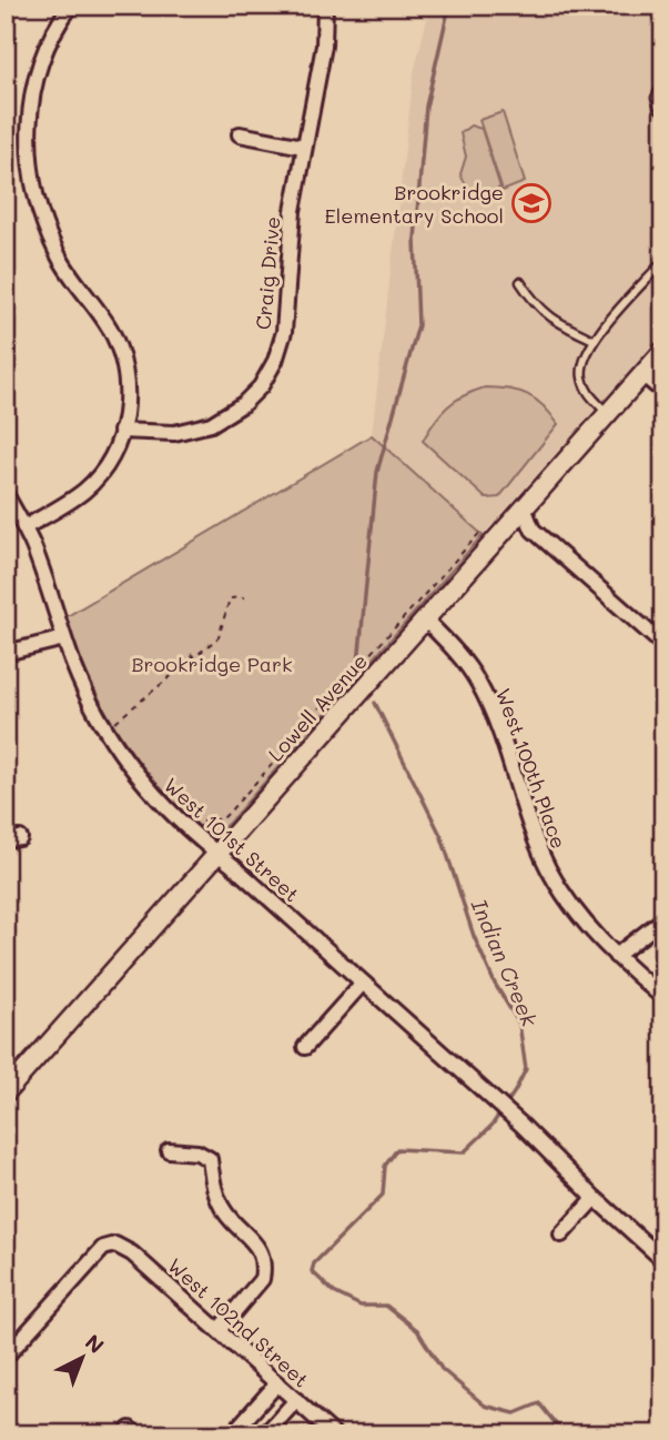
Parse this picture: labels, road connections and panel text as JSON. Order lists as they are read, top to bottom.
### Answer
{
  "streets": {
    "street": [
      "Craig Drive",
      "Lowell Avenue",
      "West 100th Place",
      "West 101st Street",
      "West 102nd Street"
    ]
  },
  "crossings": [
    ["Lowell Avenue", "West 100th Place"],
    ["Lowell Avenue", "West 101st Street"]
  ],
  "water": ["Indian Creek"],
  "parks": ["Brookridge Park"],
  "places": {
    "school or university": ["Brookridge Elementary School"]
  },
  "north": "top right"
}
